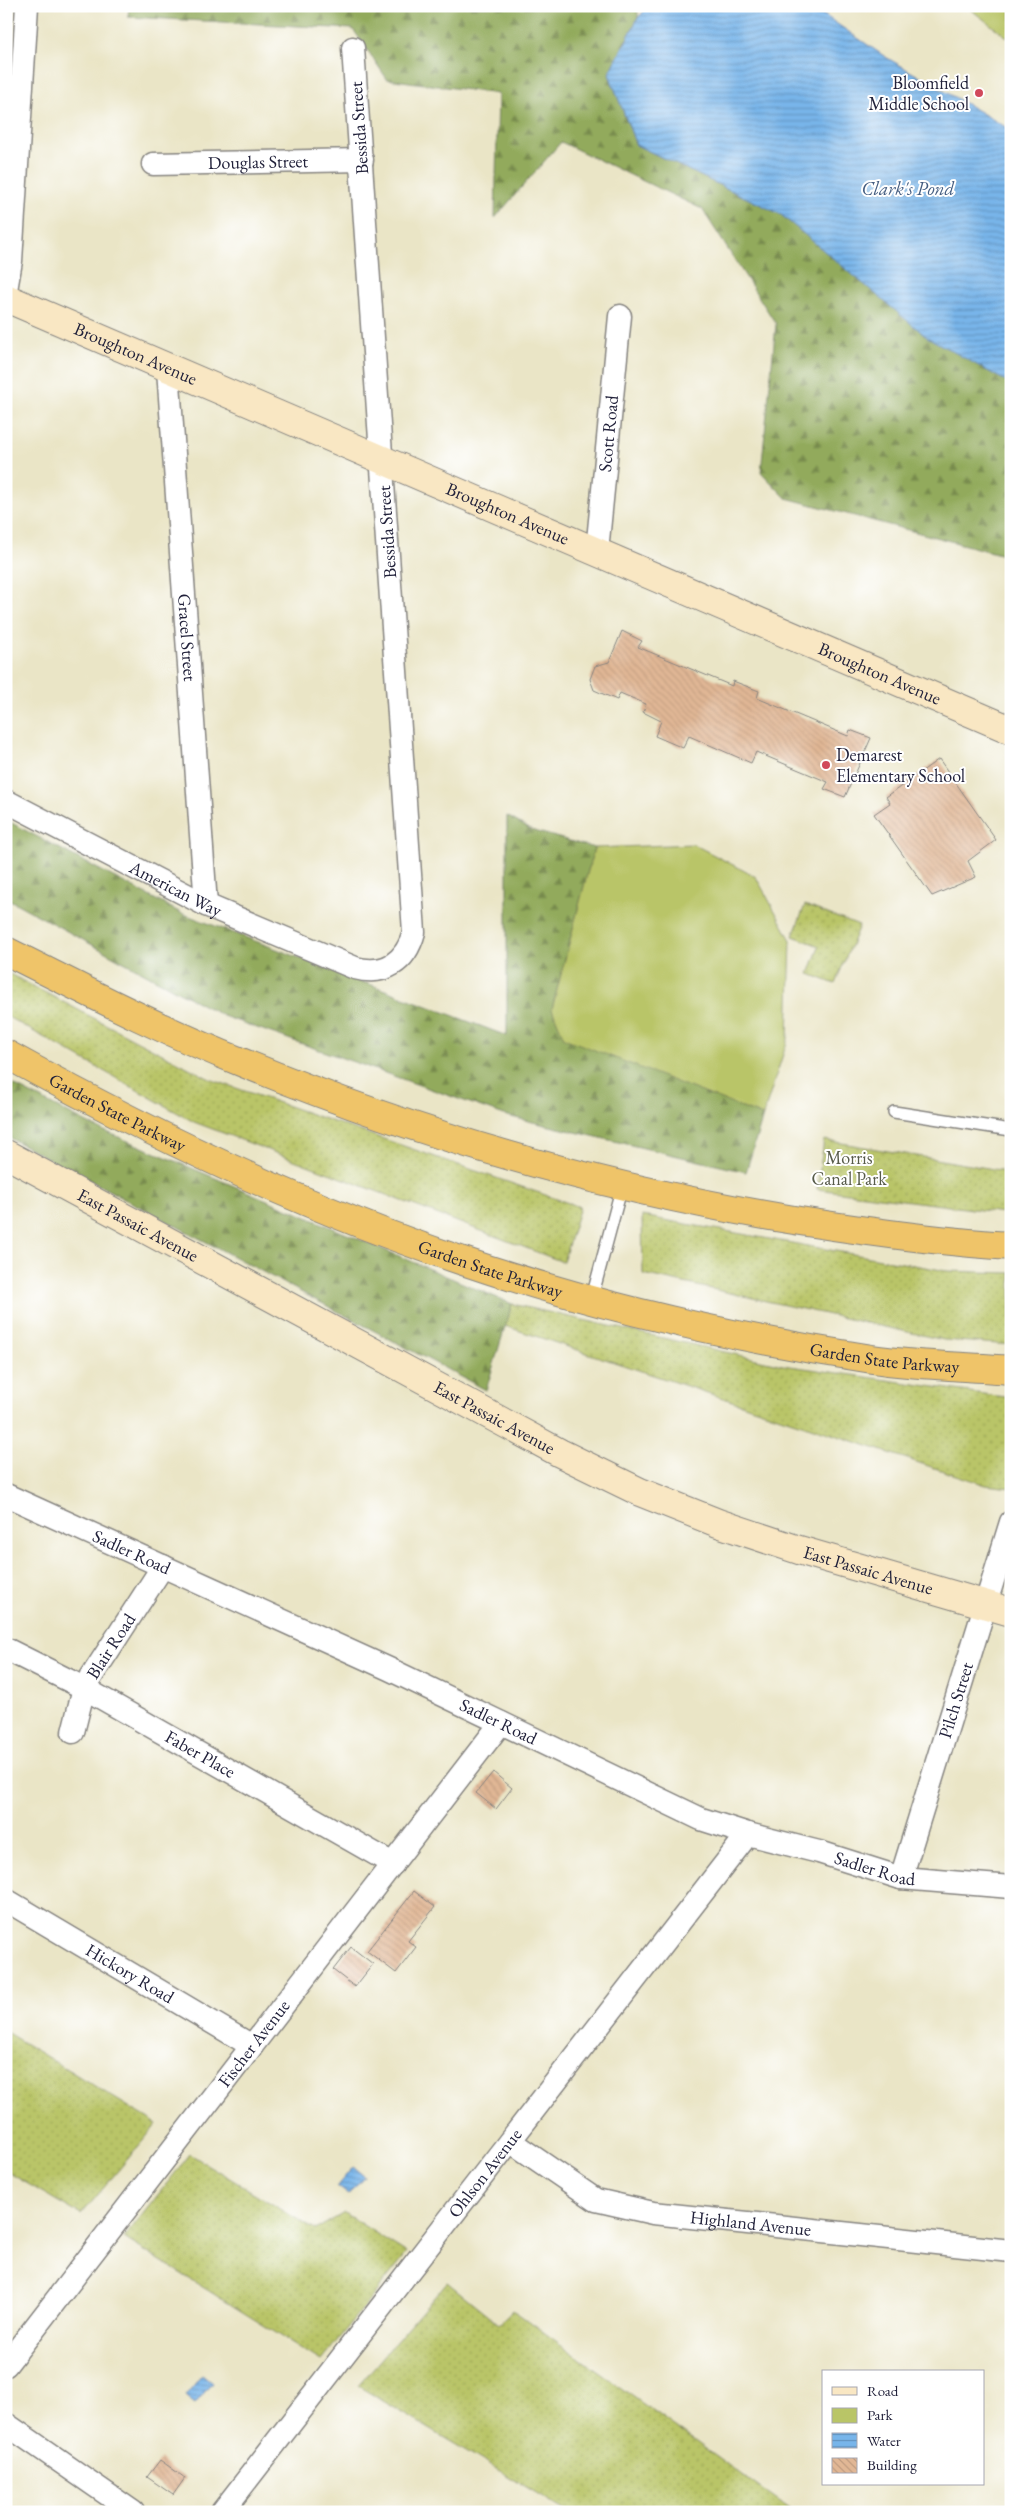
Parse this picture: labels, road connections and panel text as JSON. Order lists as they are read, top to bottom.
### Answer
{
  "streets": {
    "highway": ["Garden State Parkway"],
    "main road": ["Broughton Avenue", "East Passaic Avenue"],
    "street": [
      "Bessida Street",
      "Douglas Street",
      "Scott Road",
      "Gracel Street",
      "American Way",
      "Sadler Road",
      "Blair Road",
      "Pilch Street",
      "Faber Place",
      "Hickory Road",
      "Fischer Avenue",
      "Ohlson Avenue",
      "Highland Avenue"
    ]
  },
  "crossings": [
    ["Bessida Street", "Douglas Street"],
    ["Bessida Street", "Broughton Avenue"],
    ["Bessida Street", "American Way"],
    ["Broughton Avenue", "Scott Road"],
    ["Broughton Avenue", "Gracel Street"],
    ["Gracel Street", "American Way"],
    ["East Passaic Avenue", "Pilch Street"],
    ["Sadler Road", "Blair Road"],
    ["Sadler Road", "Pilch Street"],
    ["Sadler Road", "Fischer Avenue"],
    ["Sadler Road", "Ohlson Avenue"],
    ["Blair Road", "Faber Place"],
    ["Faber Place", "Fischer Avenue"],
    ["Hickory Road", "Fischer Avenue"],
    ["Ohlson Avenue", "Highland Avenue"]
  ],
  "water": ["Clark's Pond"],
  "parks": ["Morris Canal Park"],
  "places": ["Bloomfield Middle School", "Demarest Elementary School"],
  "legend": [
    "Road",
    "Park",
    "Water",
    "Building"
  ]
}
